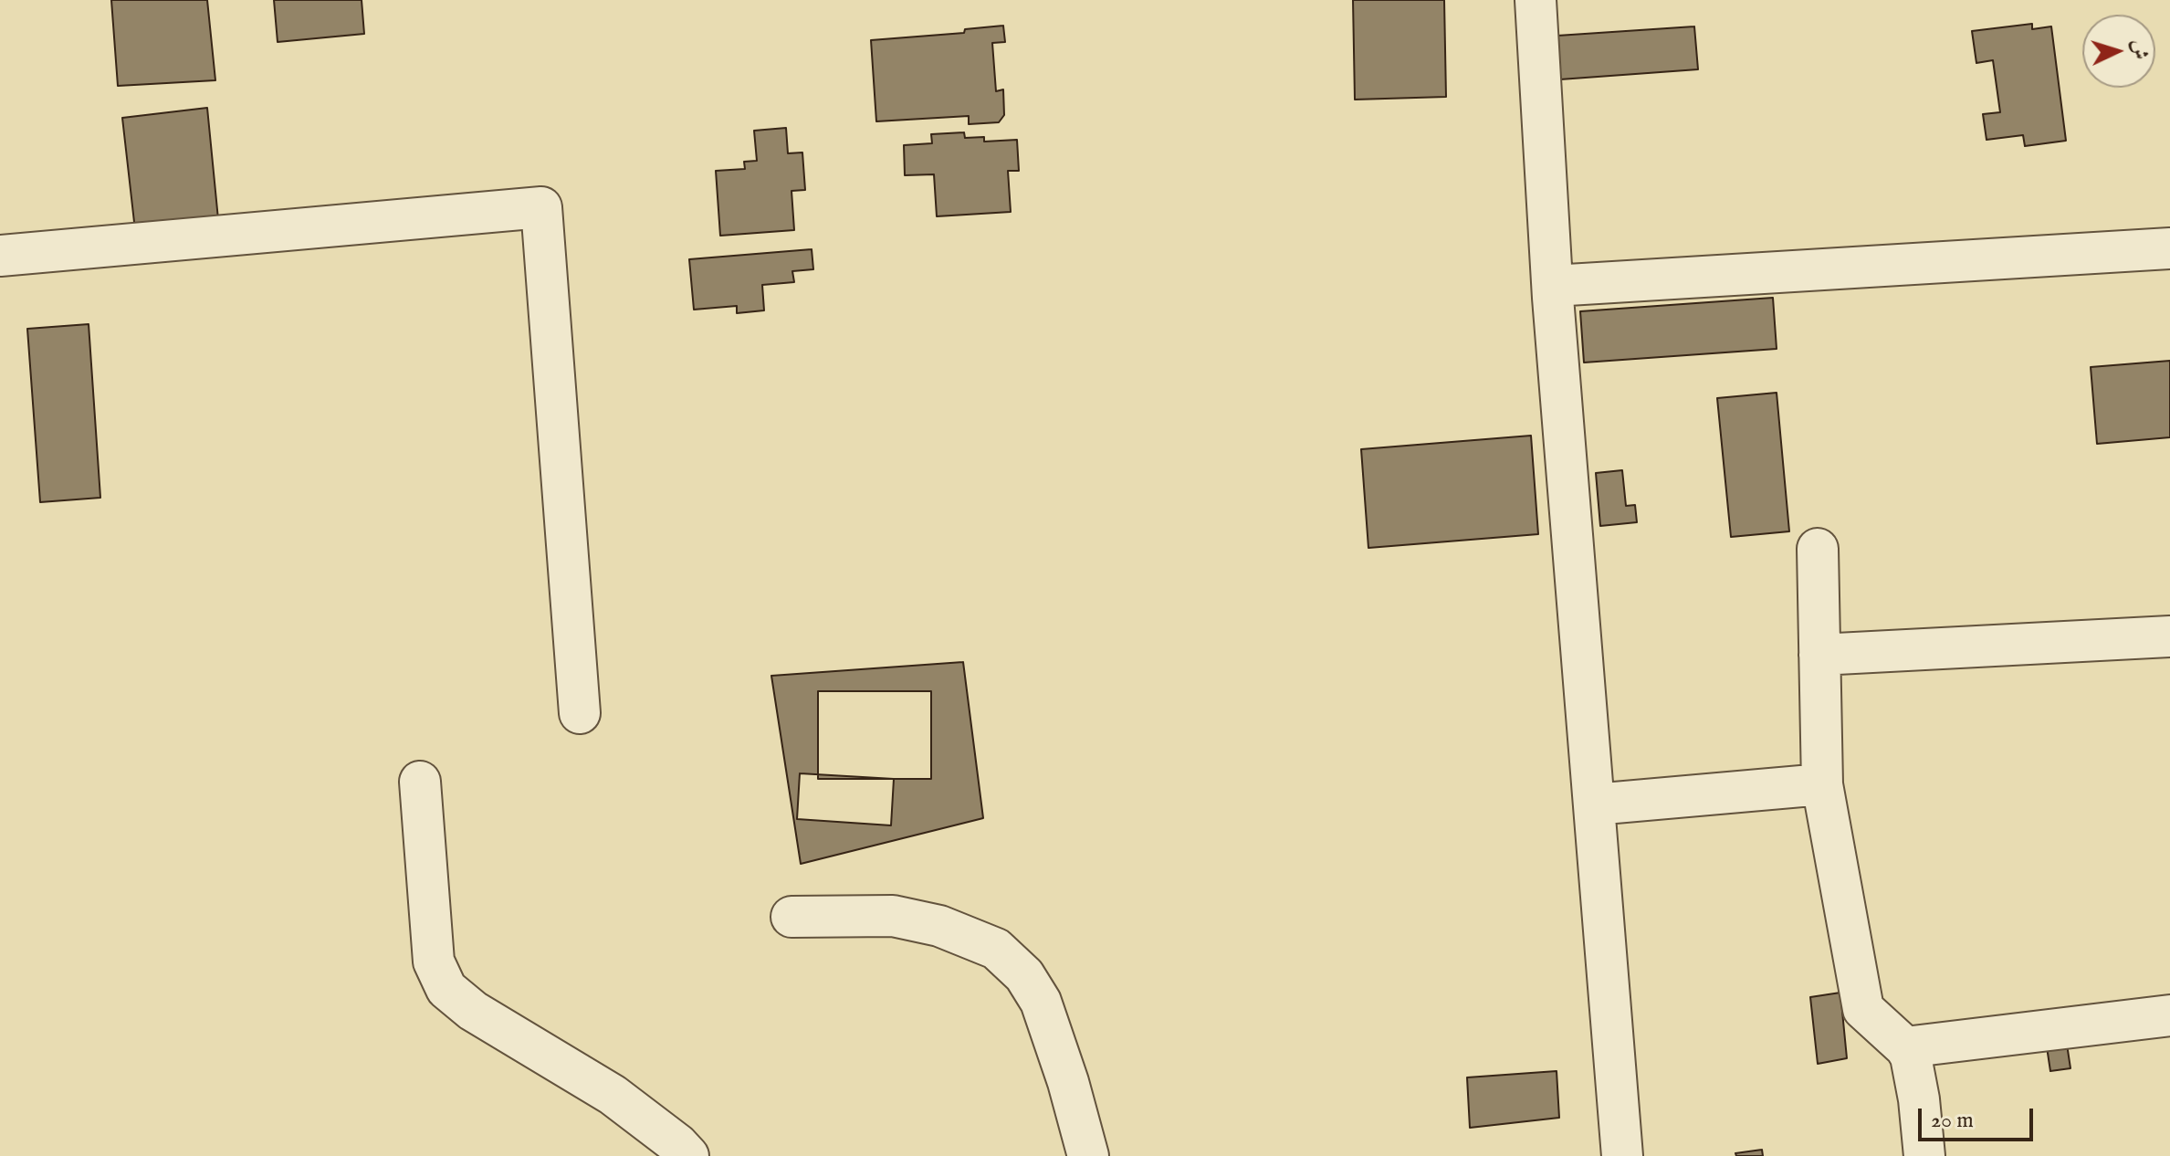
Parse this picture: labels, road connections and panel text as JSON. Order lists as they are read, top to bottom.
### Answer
{
  "scale_bar": "20 m",
  "north": "right"
}
